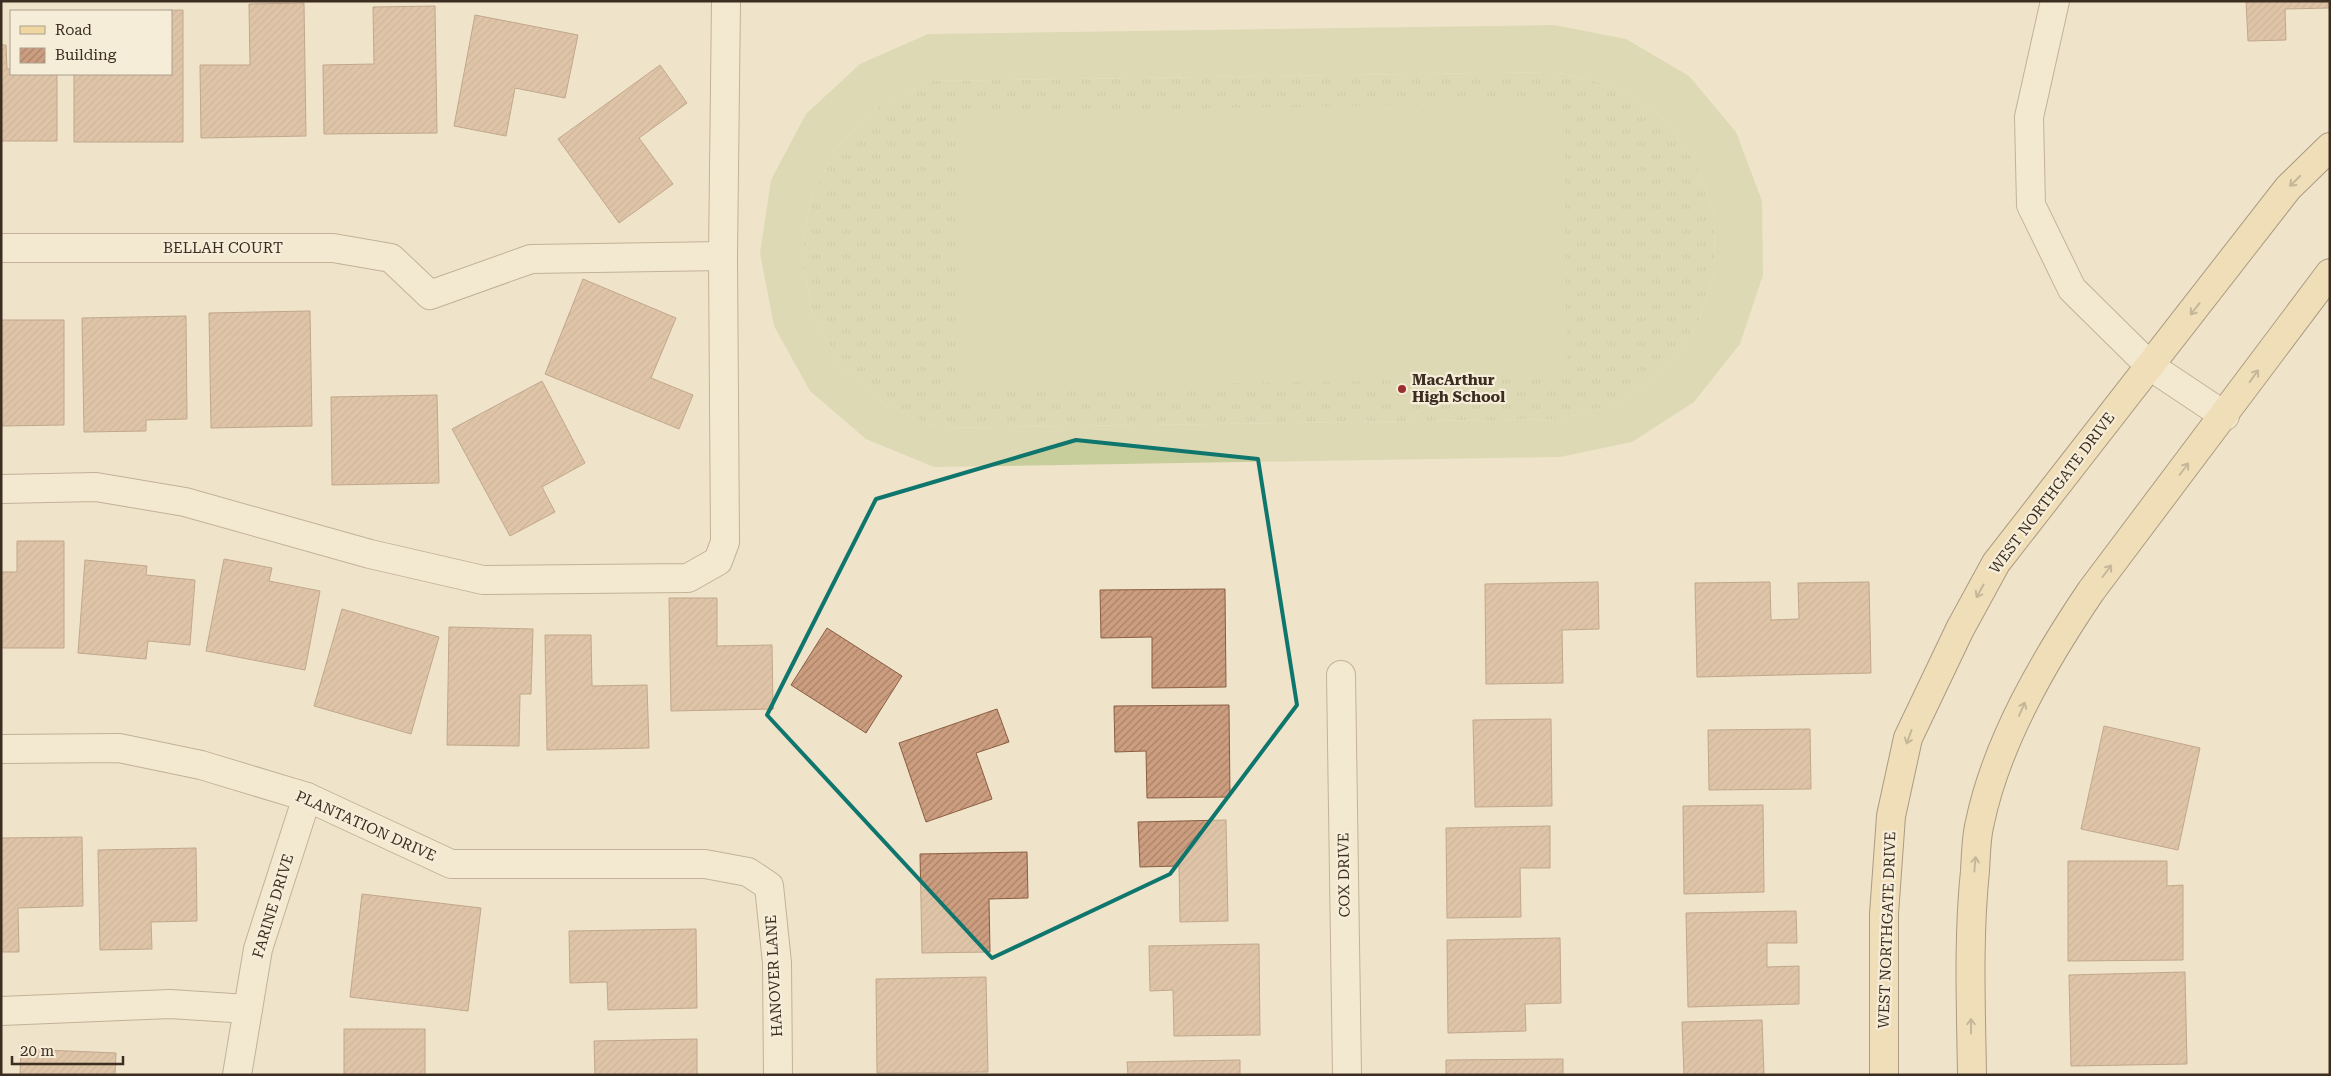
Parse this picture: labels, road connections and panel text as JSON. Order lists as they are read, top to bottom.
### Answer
{
  "streets": {
    "main road": ["WEST NORTHGATE DRIVE"],
    "street": [
      "BELLAH COURT",
      "PLANTATION DRIVE",
      "COX DRIVE",
      "FARINE DRIVE",
      "HANOVER LANE"
    ]
  },
  "crossings": [
    ["PLANTATION DRIVE", "FARINE DRIVE"],
    ["PLANTATION DRIVE", "HANOVER LANE"]
  ],
  "places": ["MacArthur High School"],
  "legend": ["Road", "Building"],
  "scale_bar": "20 m"
}
